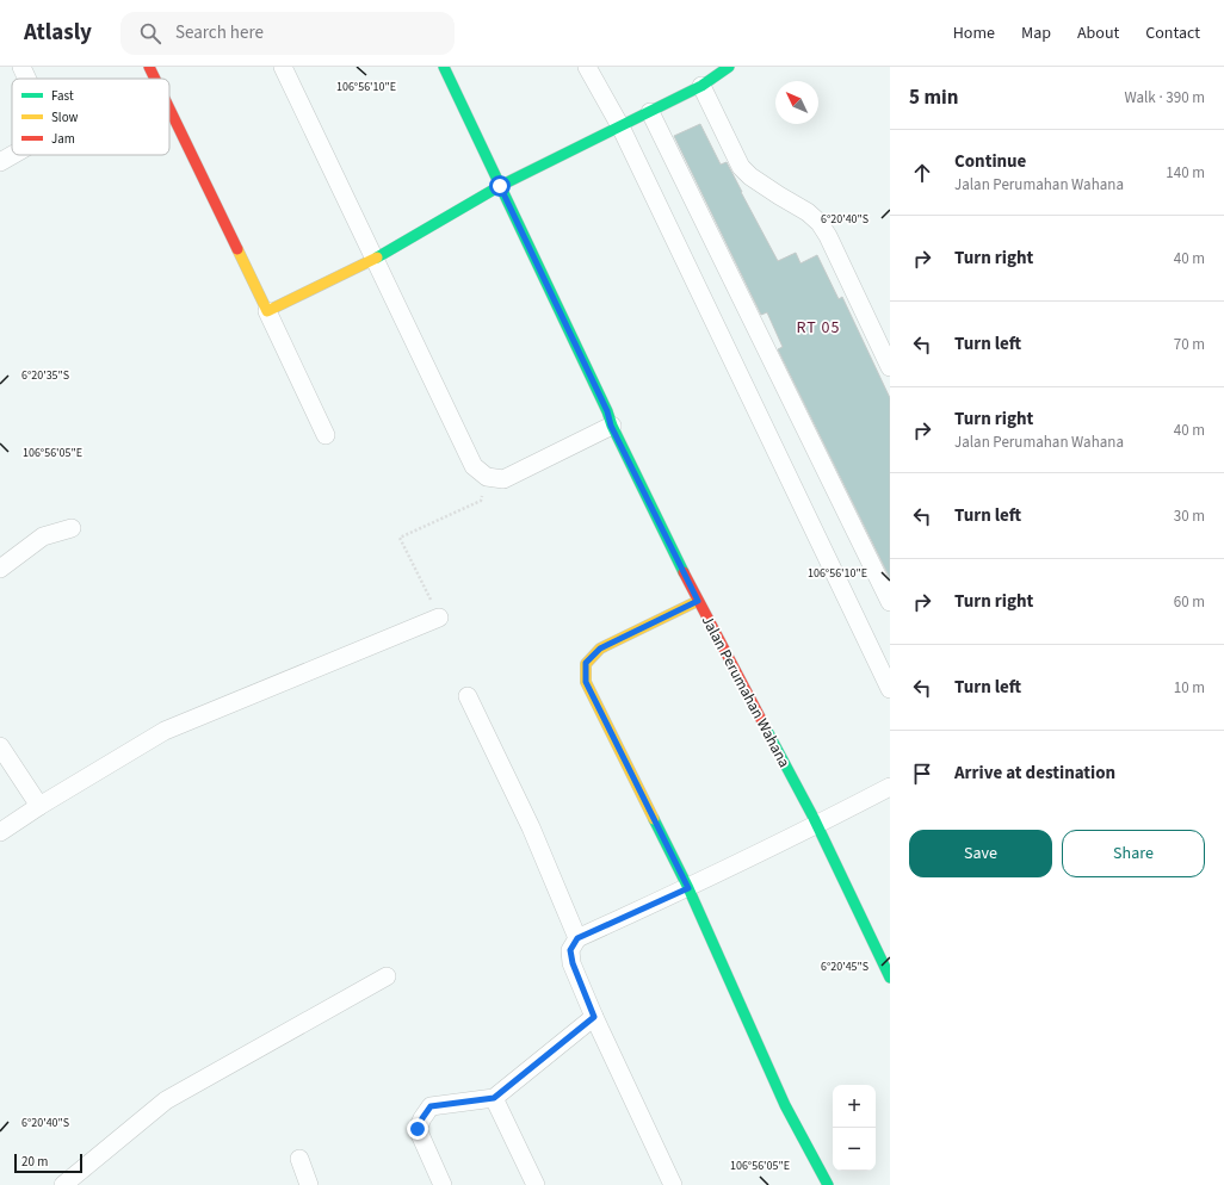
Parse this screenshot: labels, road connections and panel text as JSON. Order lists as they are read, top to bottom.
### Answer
{
  "streets": {
    "street": ["Jalan Perumahan Wahana"]
  },
  "districts": ["RT 05"],
  "legend": ["Fast", "Slow", "Jam"],
  "scale_bar": "20 m",
  "north": "top left",
  "page": {
    "header": "Atlasly",
    "search": "Search here",
    "nav": [
      "Home",
      "Map",
      "About",
      "Contact"
    ],
    "heading": ["5 min", "Walk · 390 m"],
    "list": [
      ["Continue", "Jalan Perumahan Wahana", "140 m"],
      ["Turn right", "40 m"],
      ["Turn left", "70 m"],
      ["Turn right", "Jalan Perumahan Wahana", "40 m"],
      ["Turn left", "30 m"],
      ["Turn right", "60 m"],
      ["Turn left", "10 m"],
      "Arrive at destination"
    ],
    "buttons": ["Save", "Share"],
    "map_buttons": ["+", "−"],
    "scale": "20 m"
  },
  "coordinates": [
    "106°56'10\"E",
    "6°20'40\"S",
    "6°20'35\"S",
    "106°56'05\"E",
    "6°20'45\"S"
  ]
}
